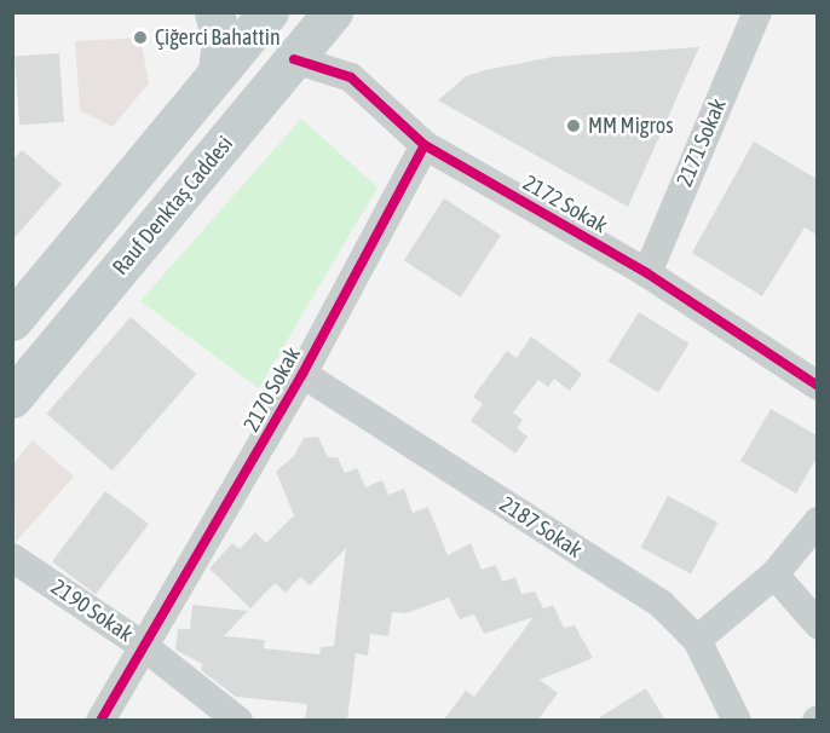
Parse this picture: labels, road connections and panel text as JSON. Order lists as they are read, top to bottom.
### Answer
{
  "streets": {
    "main road": ["Rauf Denktaş Caddesi"],
    "street": [
      "2171 Sokak",
      "2172 Sokak",
      "2170 Sokak",
      "2187 Sokak",
      "2190 Sokak"
    ]
  },
  "crossings": [
    ["2171 Sokak", "2172 Sokak"],
    ["2172 Sokak", "Rauf Denktaş Caddesi"],
    ["2172 Sokak", "2170 Sokak"],
    ["2170 Sokak", "2187 Sokak"],
    ["2170 Sokak", "2190 Sokak"]
  ],
  "places": ["Çiğerci Bahattin", "MM Migros"]
}
